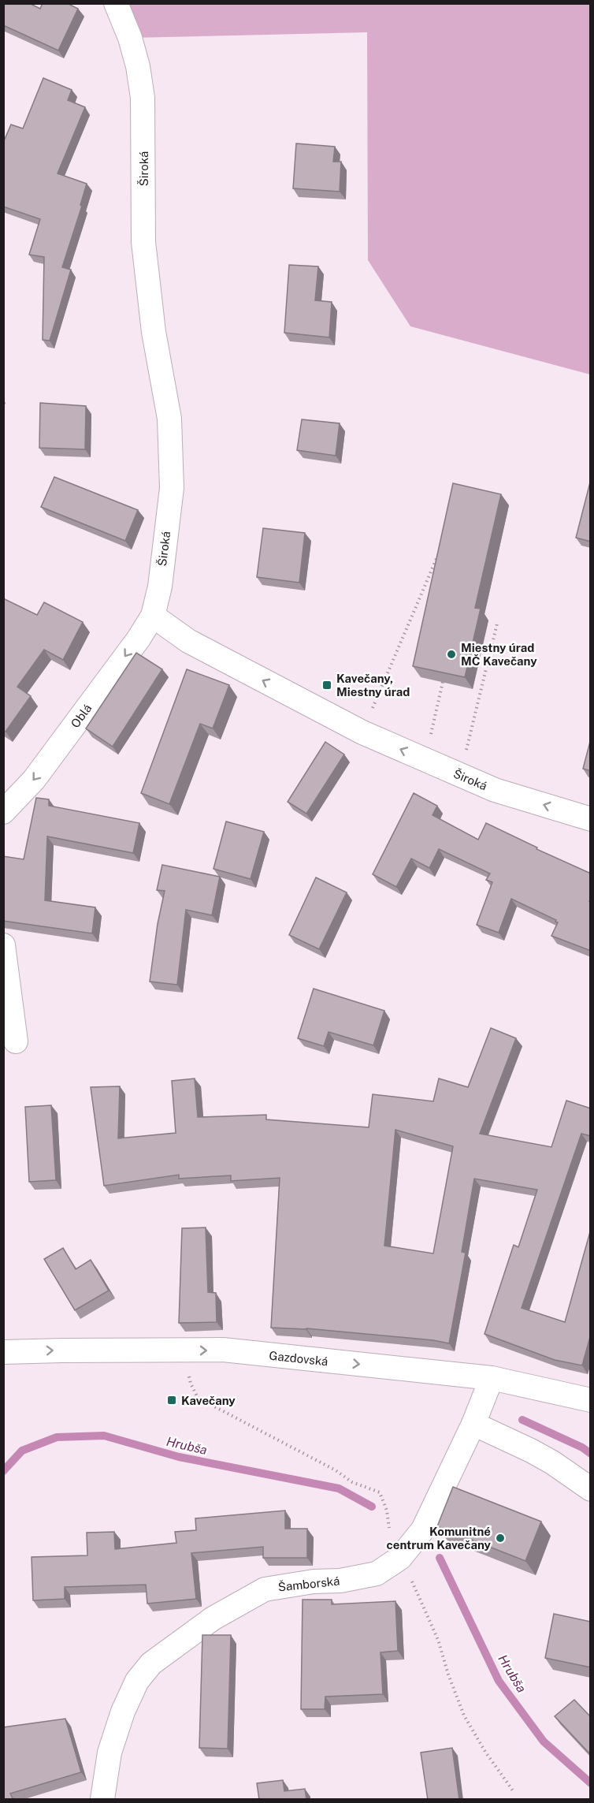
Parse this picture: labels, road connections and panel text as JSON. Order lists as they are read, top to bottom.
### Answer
{
  "streets": {
    "street": [
      "Široká",
      "Oblá",
      "Gazdovská",
      "Šamborská"
    ]
  },
  "crossings": [
    ["Široká", "Oblá"],
    ["Gazdovská", "Šamborská"]
  ],
  "one_way": ["Široká", "Oblá", "Gazdovská"],
  "water": ["Hrubša"],
  "places": {
    "other": ["Miestny úrad MČ Kavečany", "Komunitné centrum Kavečany"],
    "transit": ["Kavečany, Miestny úrad", "Kavečany"]
  }
}
